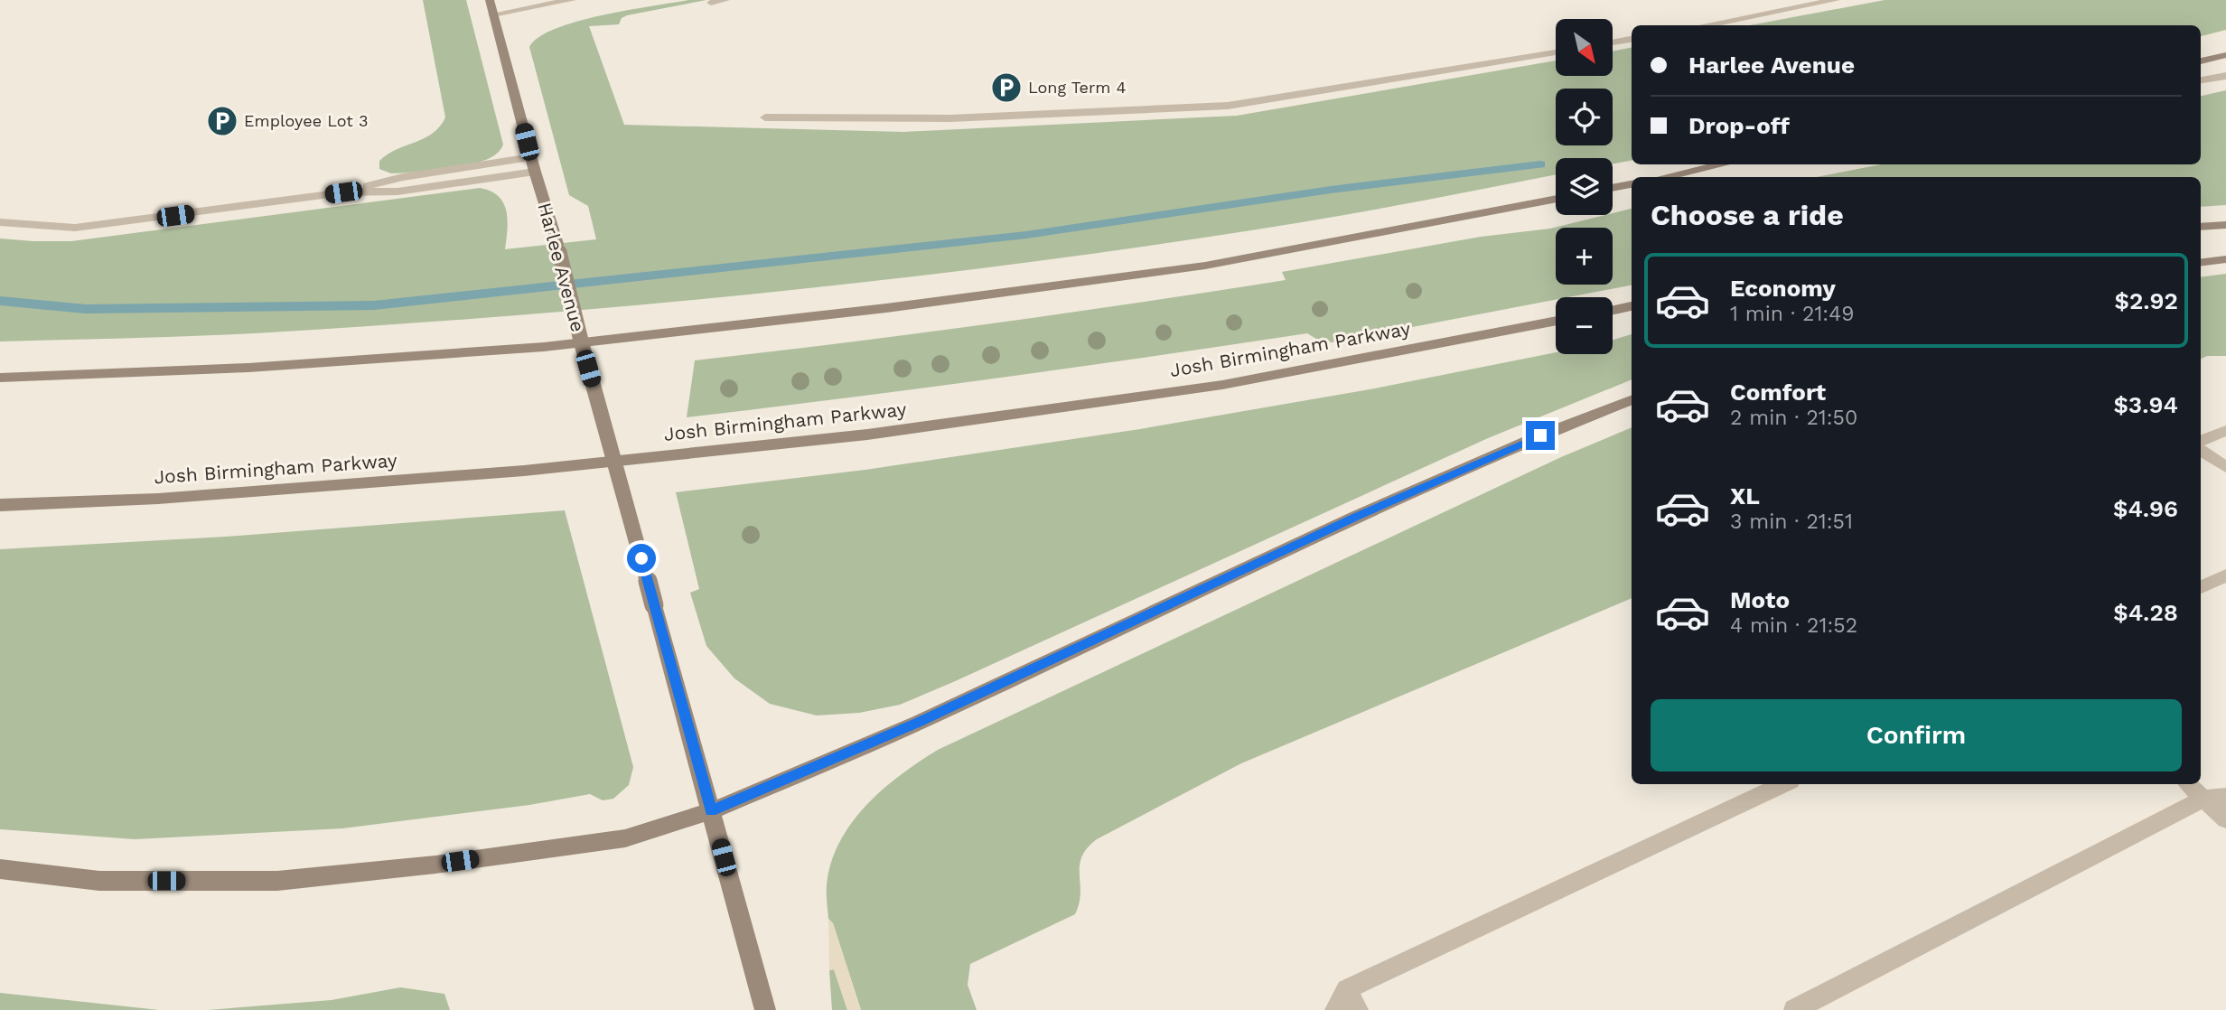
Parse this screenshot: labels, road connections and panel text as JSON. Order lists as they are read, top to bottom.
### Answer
{
  "streets": {
    "main road": ["Harlee Avenue", "Josh Birmingham Parkway"]
  },
  "places": {
    "parking": ["Long Term 4", "Employee Lot 3"]
  },
  "north": "bottom right",
  "page": {
    "map_buttons": ["+", "−"],
    "banner": ["Harlee Avenue", "Drop-off"],
    "heading": "Choose a ride",
    "list": [
      {
        "name": "Economy",
        "note": "1 min · 21:49",
        "value": "$2.92"
      },
      {
        "name": "Comfort",
        "note": "2 min · 21:50",
        "value": "$3.94"
      },
      {
        "name": "XL",
        "note": "3 min · 21:51",
        "value": "$4.96"
      },
      {
        "name": "Moto",
        "note": "4 min · 21:52",
        "value": "$4.28"
      }
    ],
    "buttons": "Confirm"
  }
}
